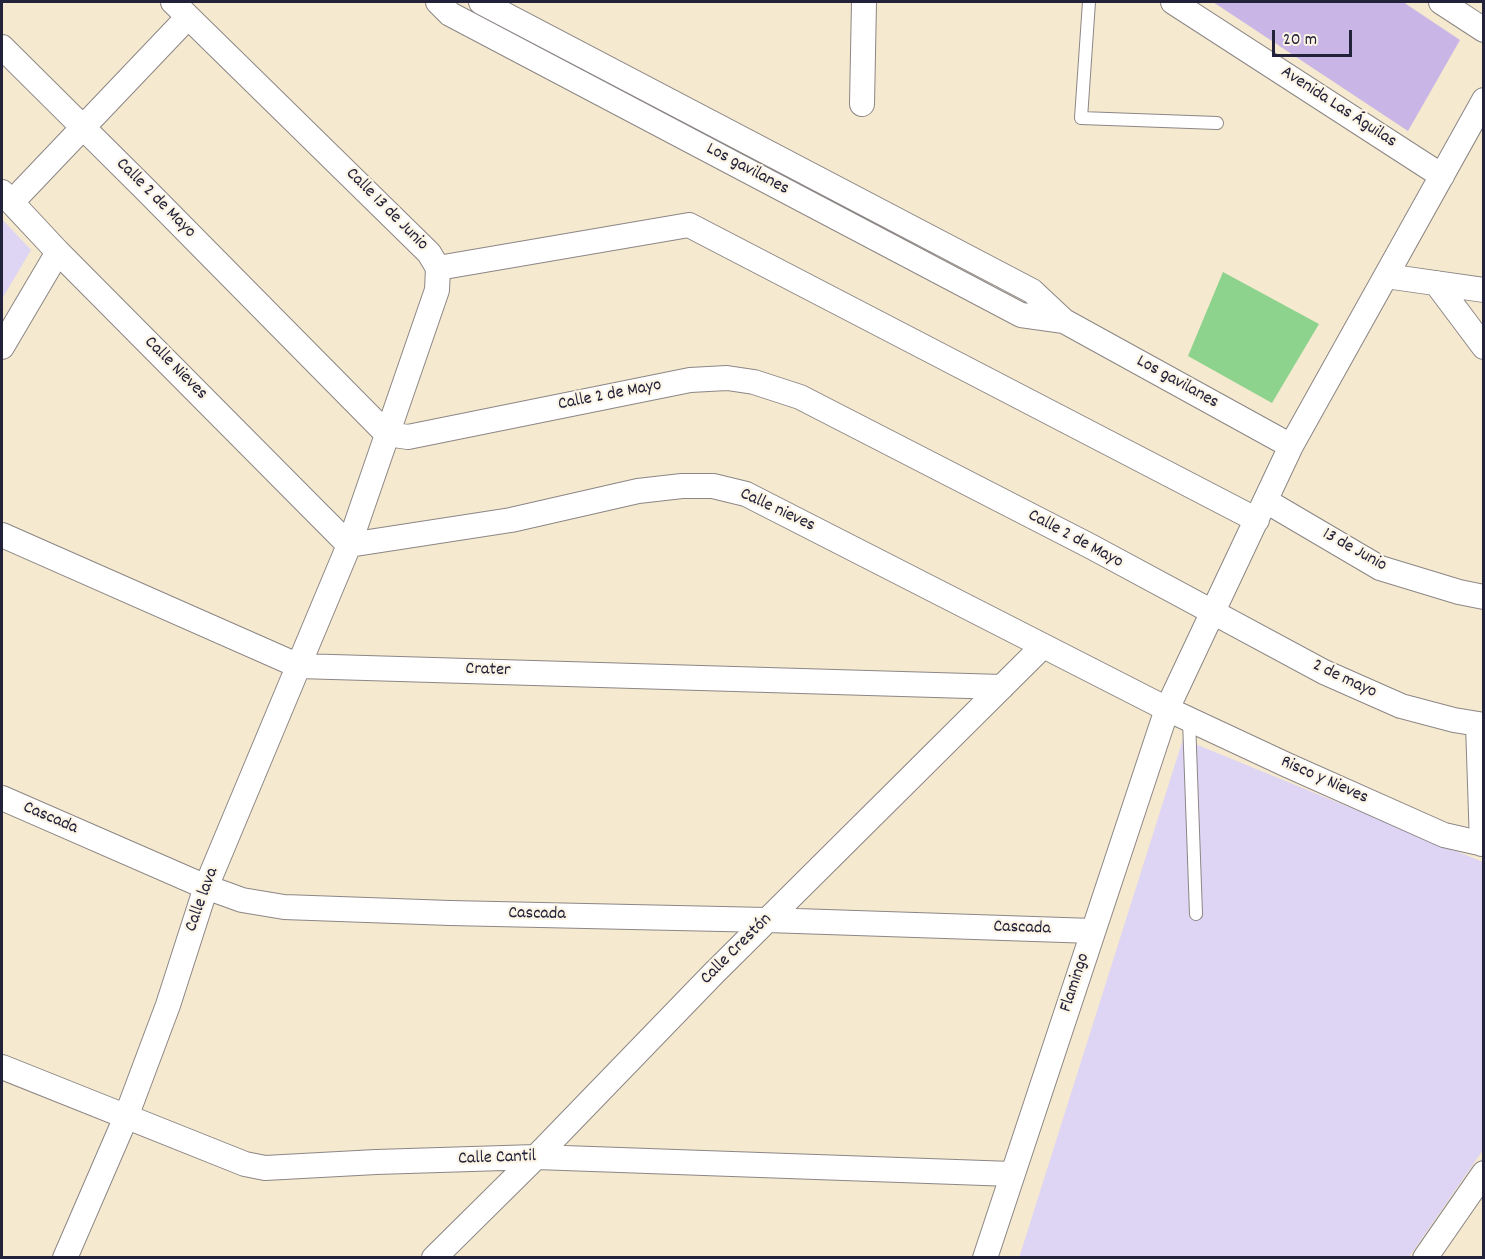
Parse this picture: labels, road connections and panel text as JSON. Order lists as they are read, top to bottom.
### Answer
{
  "streets": {
    "street": [
      "Avenida Las Águilas",
      "Los gavilanes",
      "Calle 2 de Mayo",
      "Calle 13 de Junio",
      "Calle Nieves",
      "Calle nieves",
      "13 de Junio",
      "Crater",
      "2 de mayo",
      "Risco y Nieves",
      "Cascada",
      "Calle lava",
      "Calle Crestón",
      "Flamingo",
      "Calle Cantil"
    ]
  },
  "crossings": [
    ["Avenida Las Águilas", "Flamingo"],
    ["Los gavilanes", "Flamingo"],
    ["Calle 2 de Mayo", "Calle 13 de Junio"],
    ["Calle 2 de Mayo", "2 de mayo"],
    ["Calle 2 de Mayo", "Flamingo"],
    ["Calle 13 de Junio", "Calle Nieves"],
    ["Calle 13 de Junio", "Calle nieves"],
    ["Calle 13 de Junio", "13 de Junio"],
    ["Calle 13 de Junio", "Calle lava"],
    ["Calle Nieves", "Calle nieves"],
    ["Calle Nieves", "Calle lava"],
    ["Calle nieves", "Risco y Nieves"],
    ["Calle nieves", "Calle lava"],
    ["Calle nieves", "Calle Crestón"],
    ["Calle nieves", "Flamingo"],
    ["13 de Junio", "Flamingo"],
    ["Crater", "Calle lava"],
    ["Crater", "Calle Crestón"],
    ["2 de mayo", "Flamingo"],
    ["Risco y Nieves", "Flamingo"],
    ["Cascada", "Calle lava"],
    ["Cascada", "Calle Crestón"],
    ["Cascada", "Flamingo"],
    ["Calle lava", "Calle Cantil"],
    ["Calle Crestón", "Calle Cantil"],
    ["Flamingo", "Calle Cantil"]
  ],
  "scale_bar": "20 m"
}
